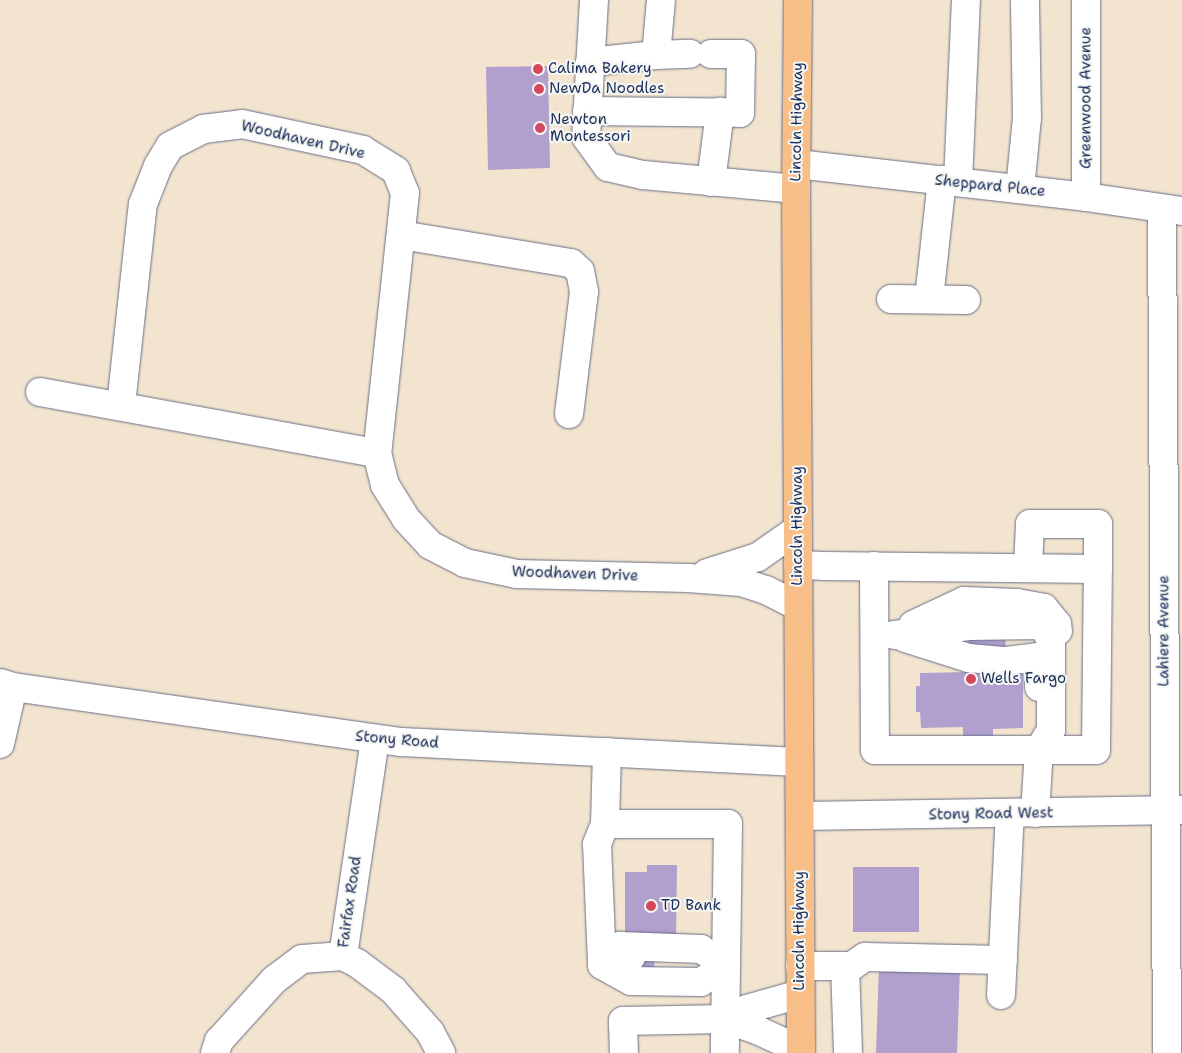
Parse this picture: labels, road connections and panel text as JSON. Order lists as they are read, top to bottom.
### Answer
{
  "streets": {
    "main road": ["Lincoln Highway"],
    "street": [
      "Greenwood Avenue",
      "Woodhaven Drive",
      "Sheppard Place",
      "Lahiere Avenue",
      "Stony Road",
      "Stony Road West",
      "Fairfax Road"
    ]
  },
  "crossings": [
    ["Greenwood Avenue", "Sheppard Place"],
    ["Lincoln Highway", "Woodhaven Drive"],
    ["Lincoln Highway", "Sheppard Place"],
    ["Lincoln Highway", "Stony Road"],
    ["Lincoln Highway", "Stony Road West"],
    ["Sheppard Place", "Lahiere Avenue"],
    ["Lahiere Avenue", "Stony Road West"],
    ["Stony Road", "Fairfax Road"]
  ],
  "places": [
    "Calima Bakery",
    "NewDa Noodles",
    "Newton Montessori",
    "Wells Fargo",
    "TD Bank"
  ]
}
